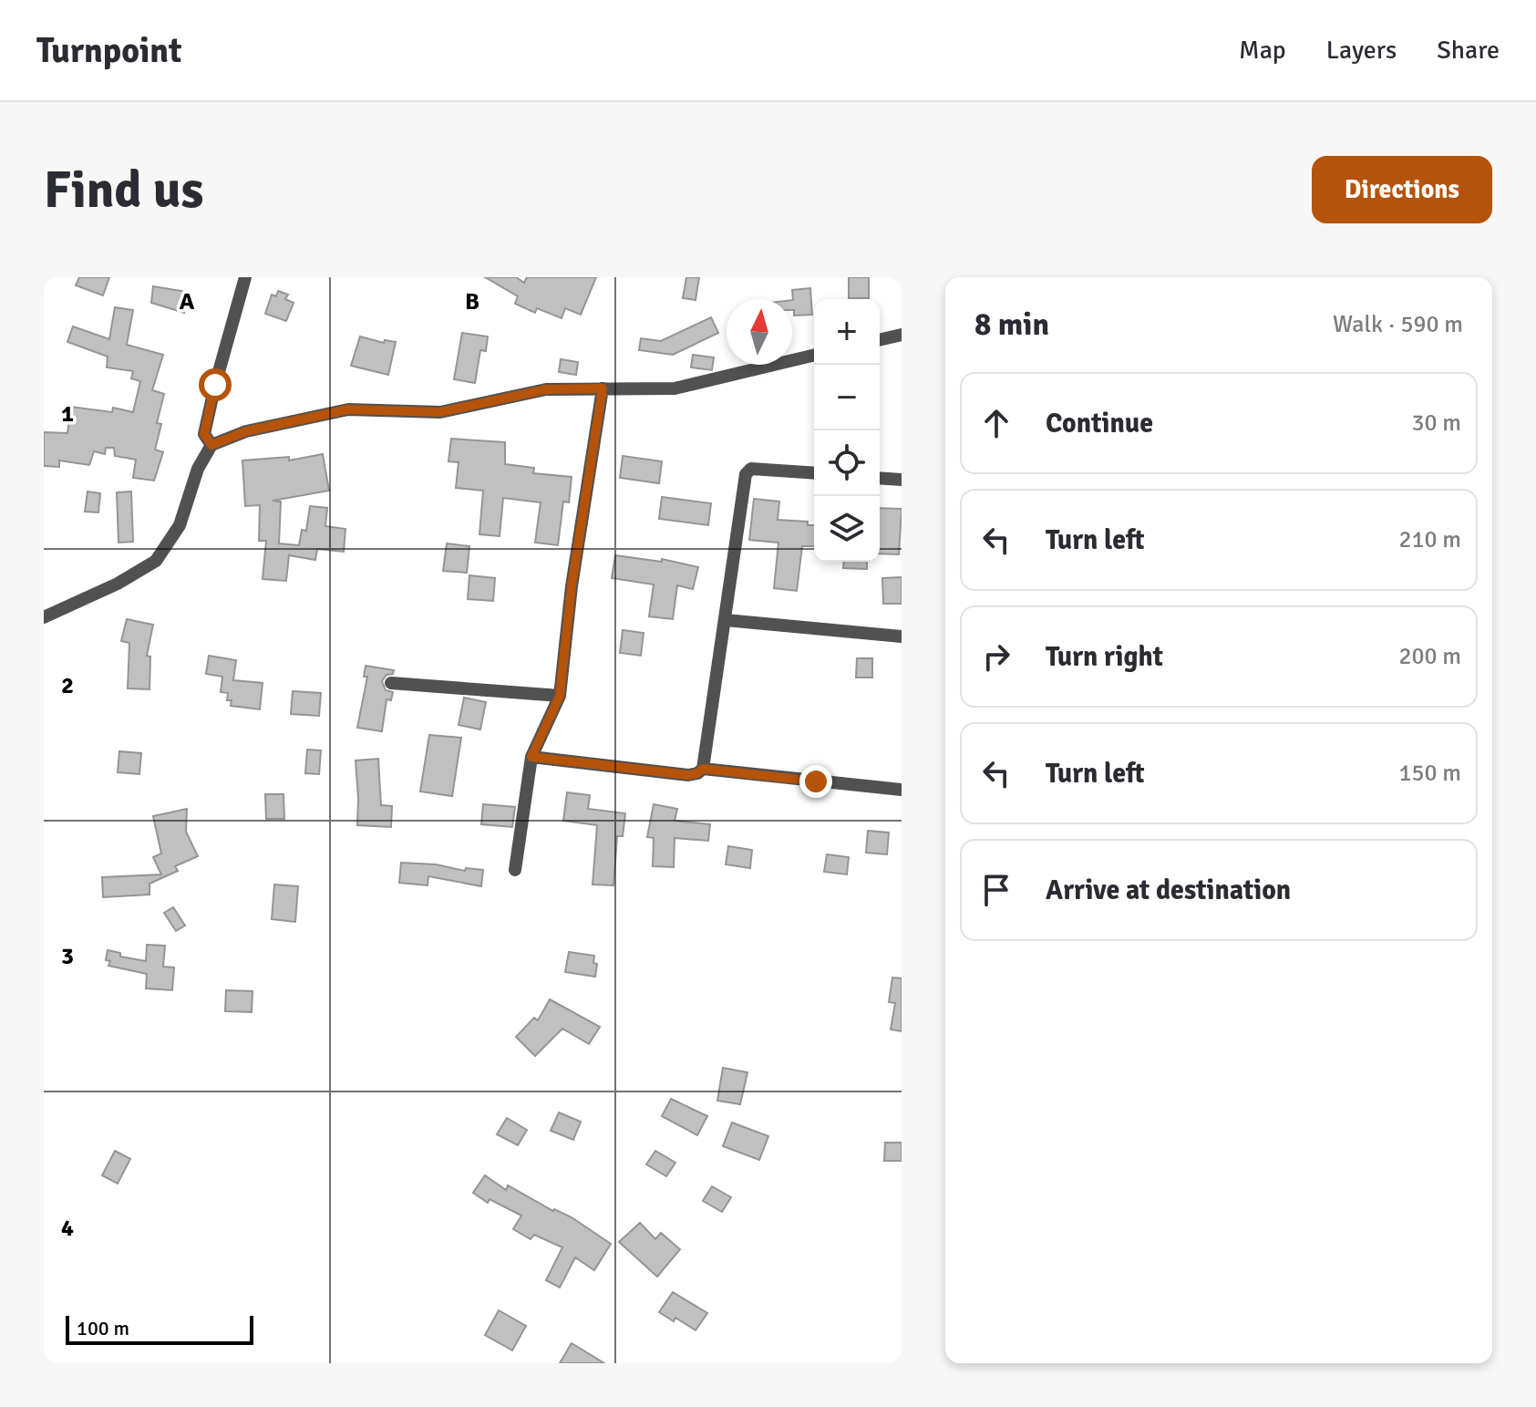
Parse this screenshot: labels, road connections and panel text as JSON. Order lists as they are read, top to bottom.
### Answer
{
  "scale_bar": "100 m",
  "north": "top",
  "page": {
    "header": "Turnpoint",
    "nav": ["Map", "Layers", "Share"],
    "buttons": "Directions",
    "title": "Find us",
    "heading": ["8 min", "Walk · 590 m"],
    "map_buttons": ["+", "−"],
    "list": [
      ["Continue", "30 m"],
      ["Turn left", "210 m"],
      ["Turn right", "200 m"],
      ["Turn left", "150 m"],
      "Arrive at destination"
    ],
    "scale": "100 m"
  },
  "grid": {
    "columns": ["A", "B"],
    "rows": [
      "1",
      "2",
      "3",
      "4"
    ]
  }
}
